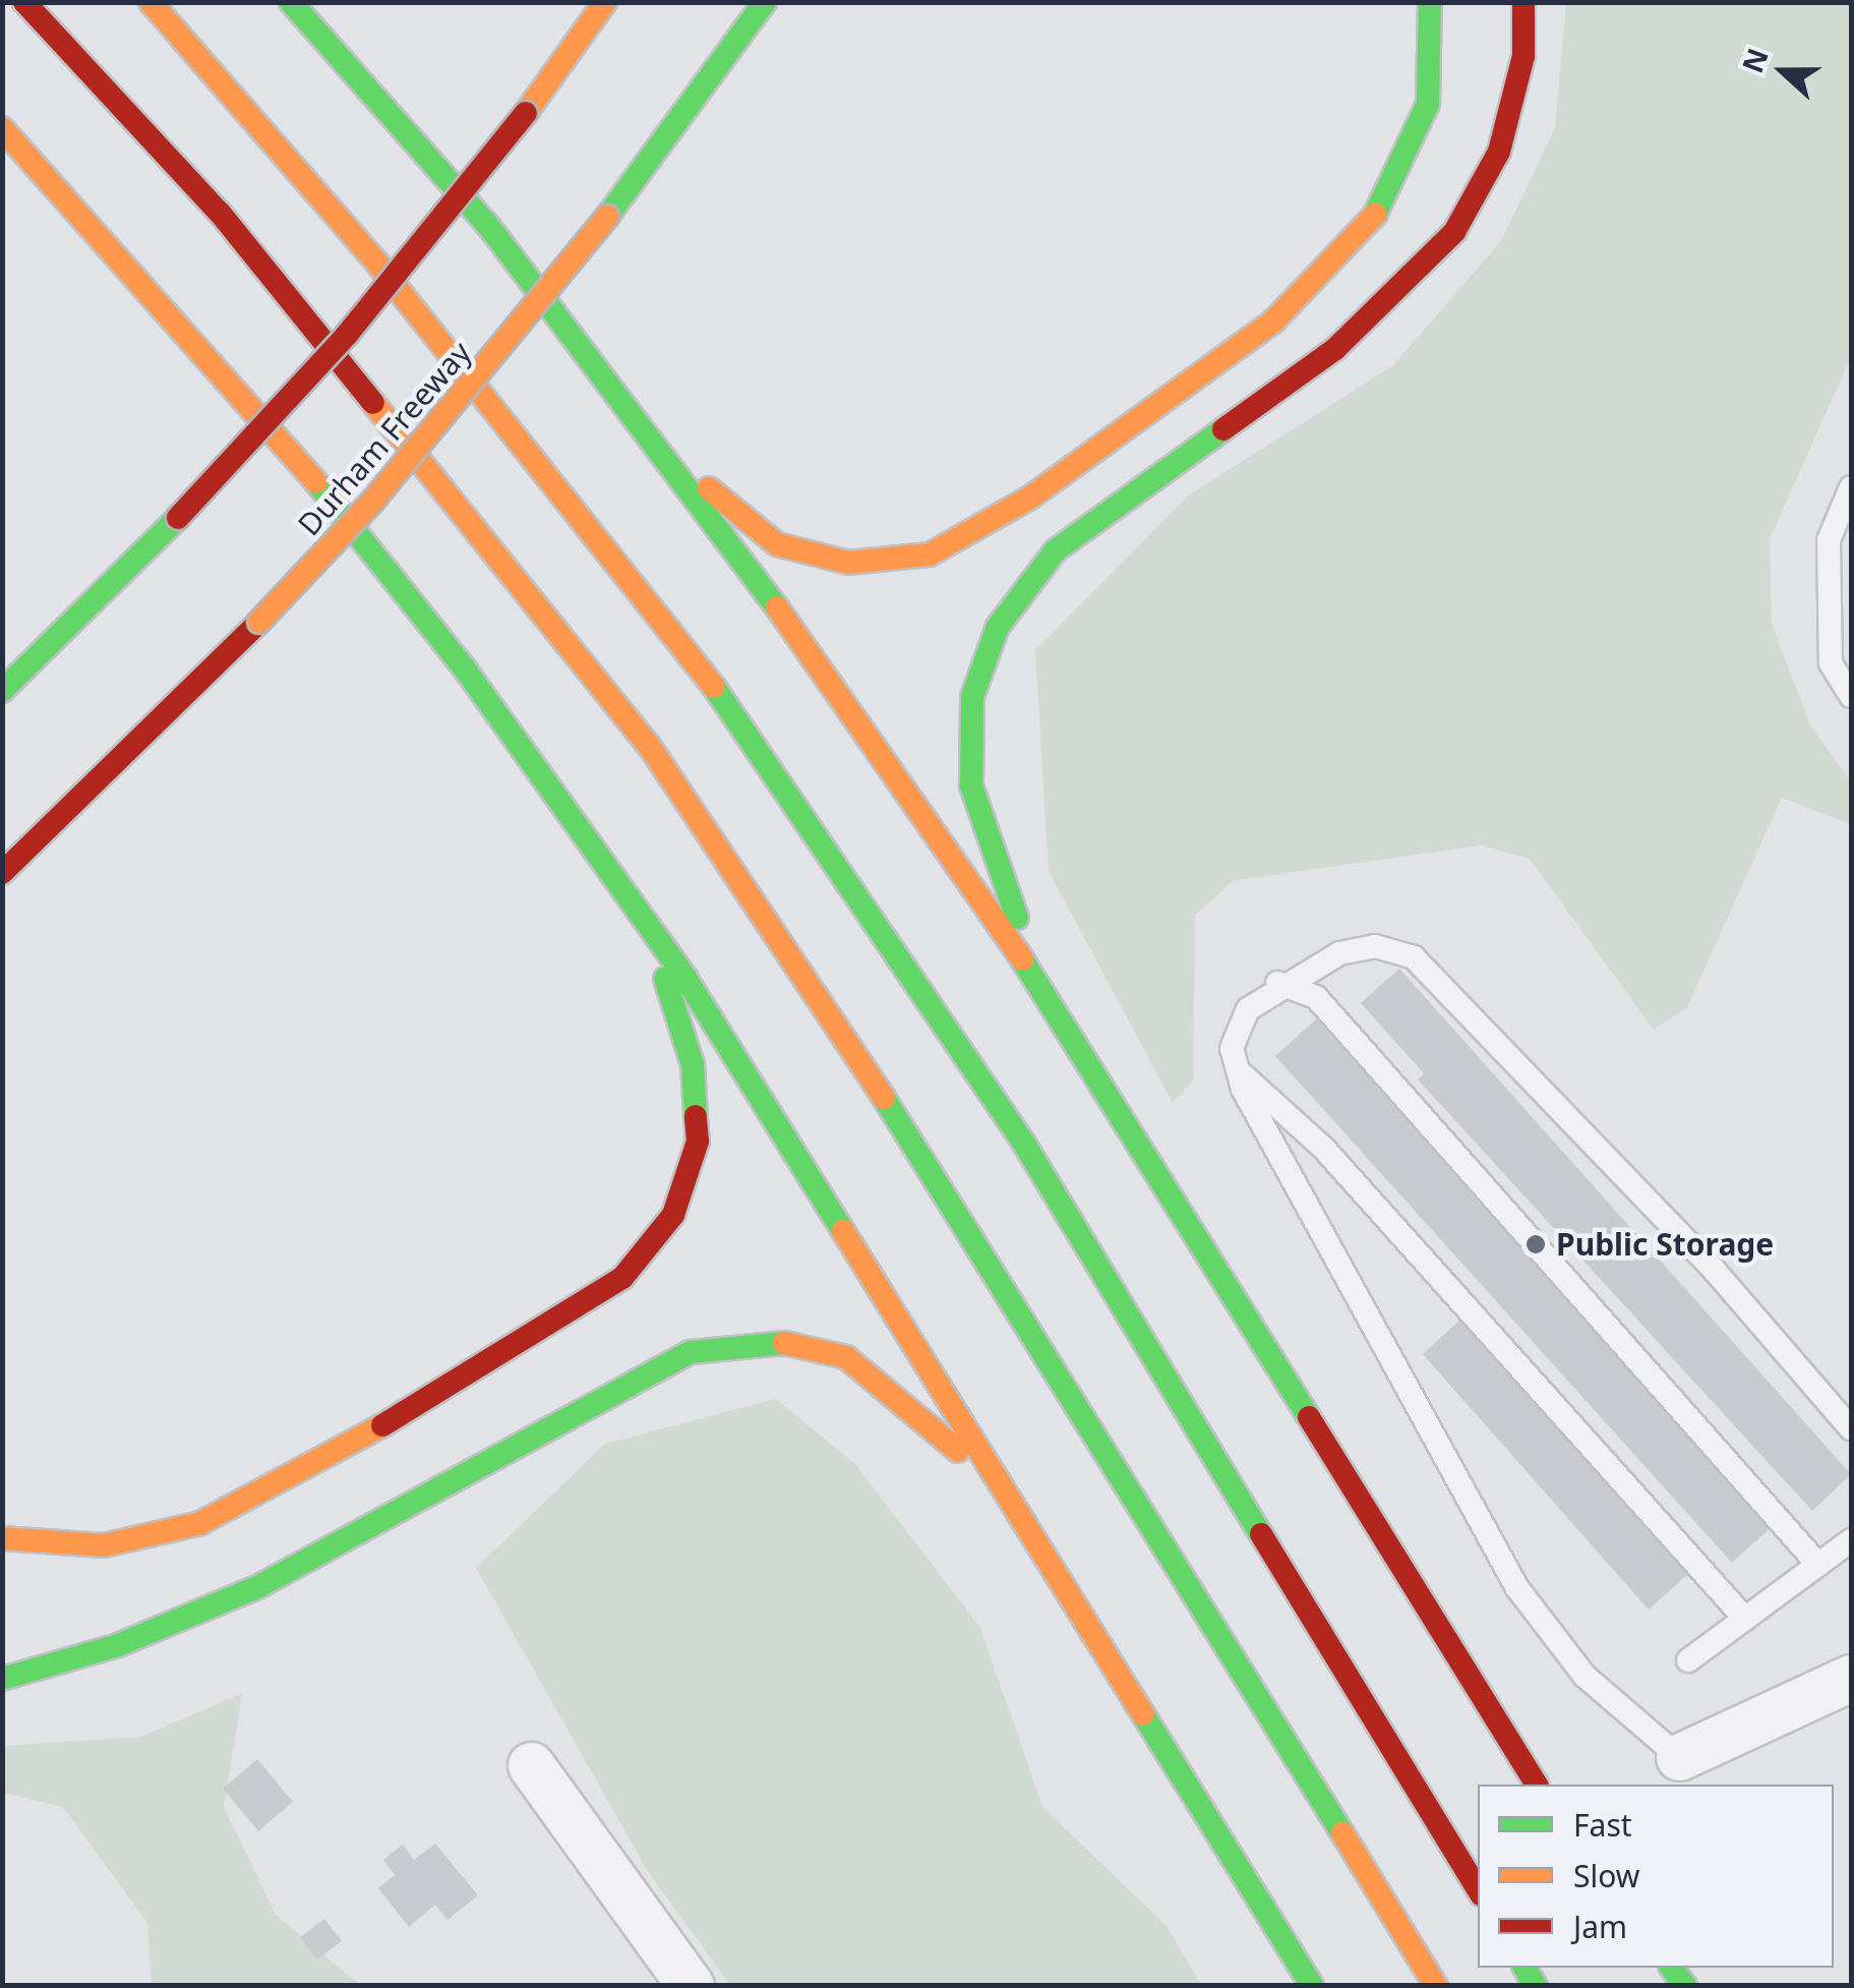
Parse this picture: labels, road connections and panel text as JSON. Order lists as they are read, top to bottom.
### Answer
{
  "streets": {
    "highway": ["Durham Freeway"]
  },
  "places": ["Public Storage"],
  "legend": ["Fast", "Slow", "Jam"],
  "north": "left"
}
